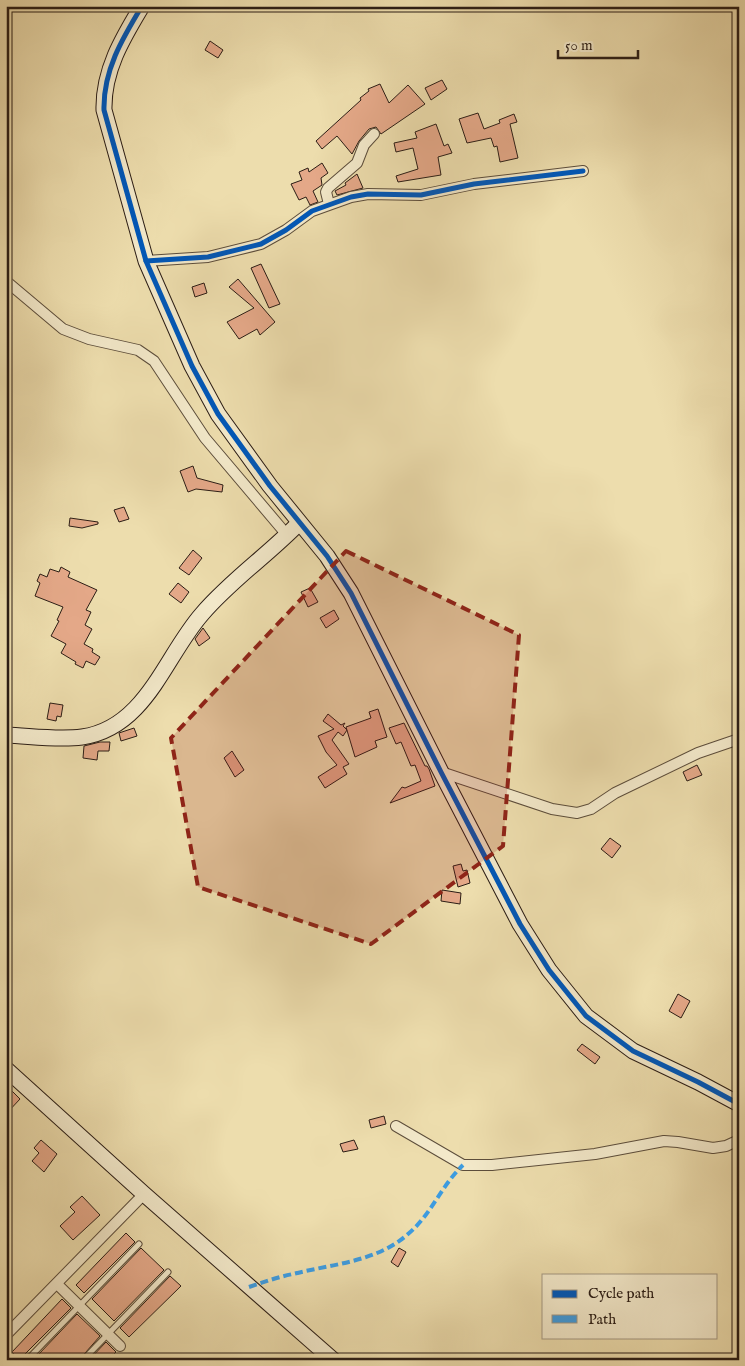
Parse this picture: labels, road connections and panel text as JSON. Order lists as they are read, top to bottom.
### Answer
{
  "legend": ["Cycle path", "Path"],
  "scale_bar": "50 m"
}
